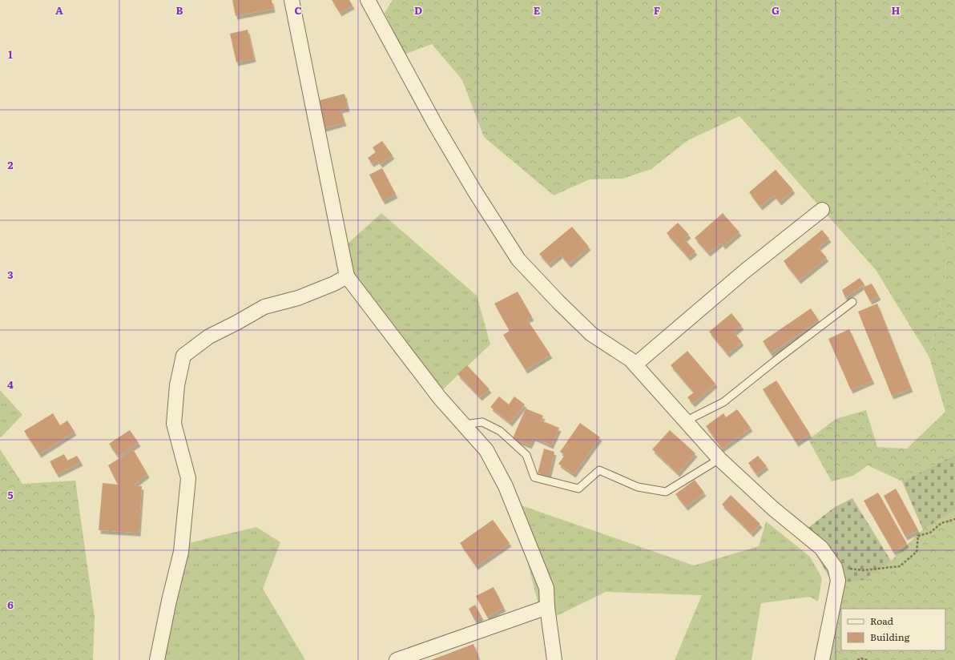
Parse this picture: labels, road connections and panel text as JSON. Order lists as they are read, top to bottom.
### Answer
{
  "legend": ["Road", "Building"],
  "grid": {
    "columns": [
      "A",
      "B",
      "C",
      "D",
      "E",
      "F",
      "G",
      "H"
    ],
    "rows": [
      "1",
      "2",
      "3",
      "4",
      "5",
      "6"
    ]
  }
}
